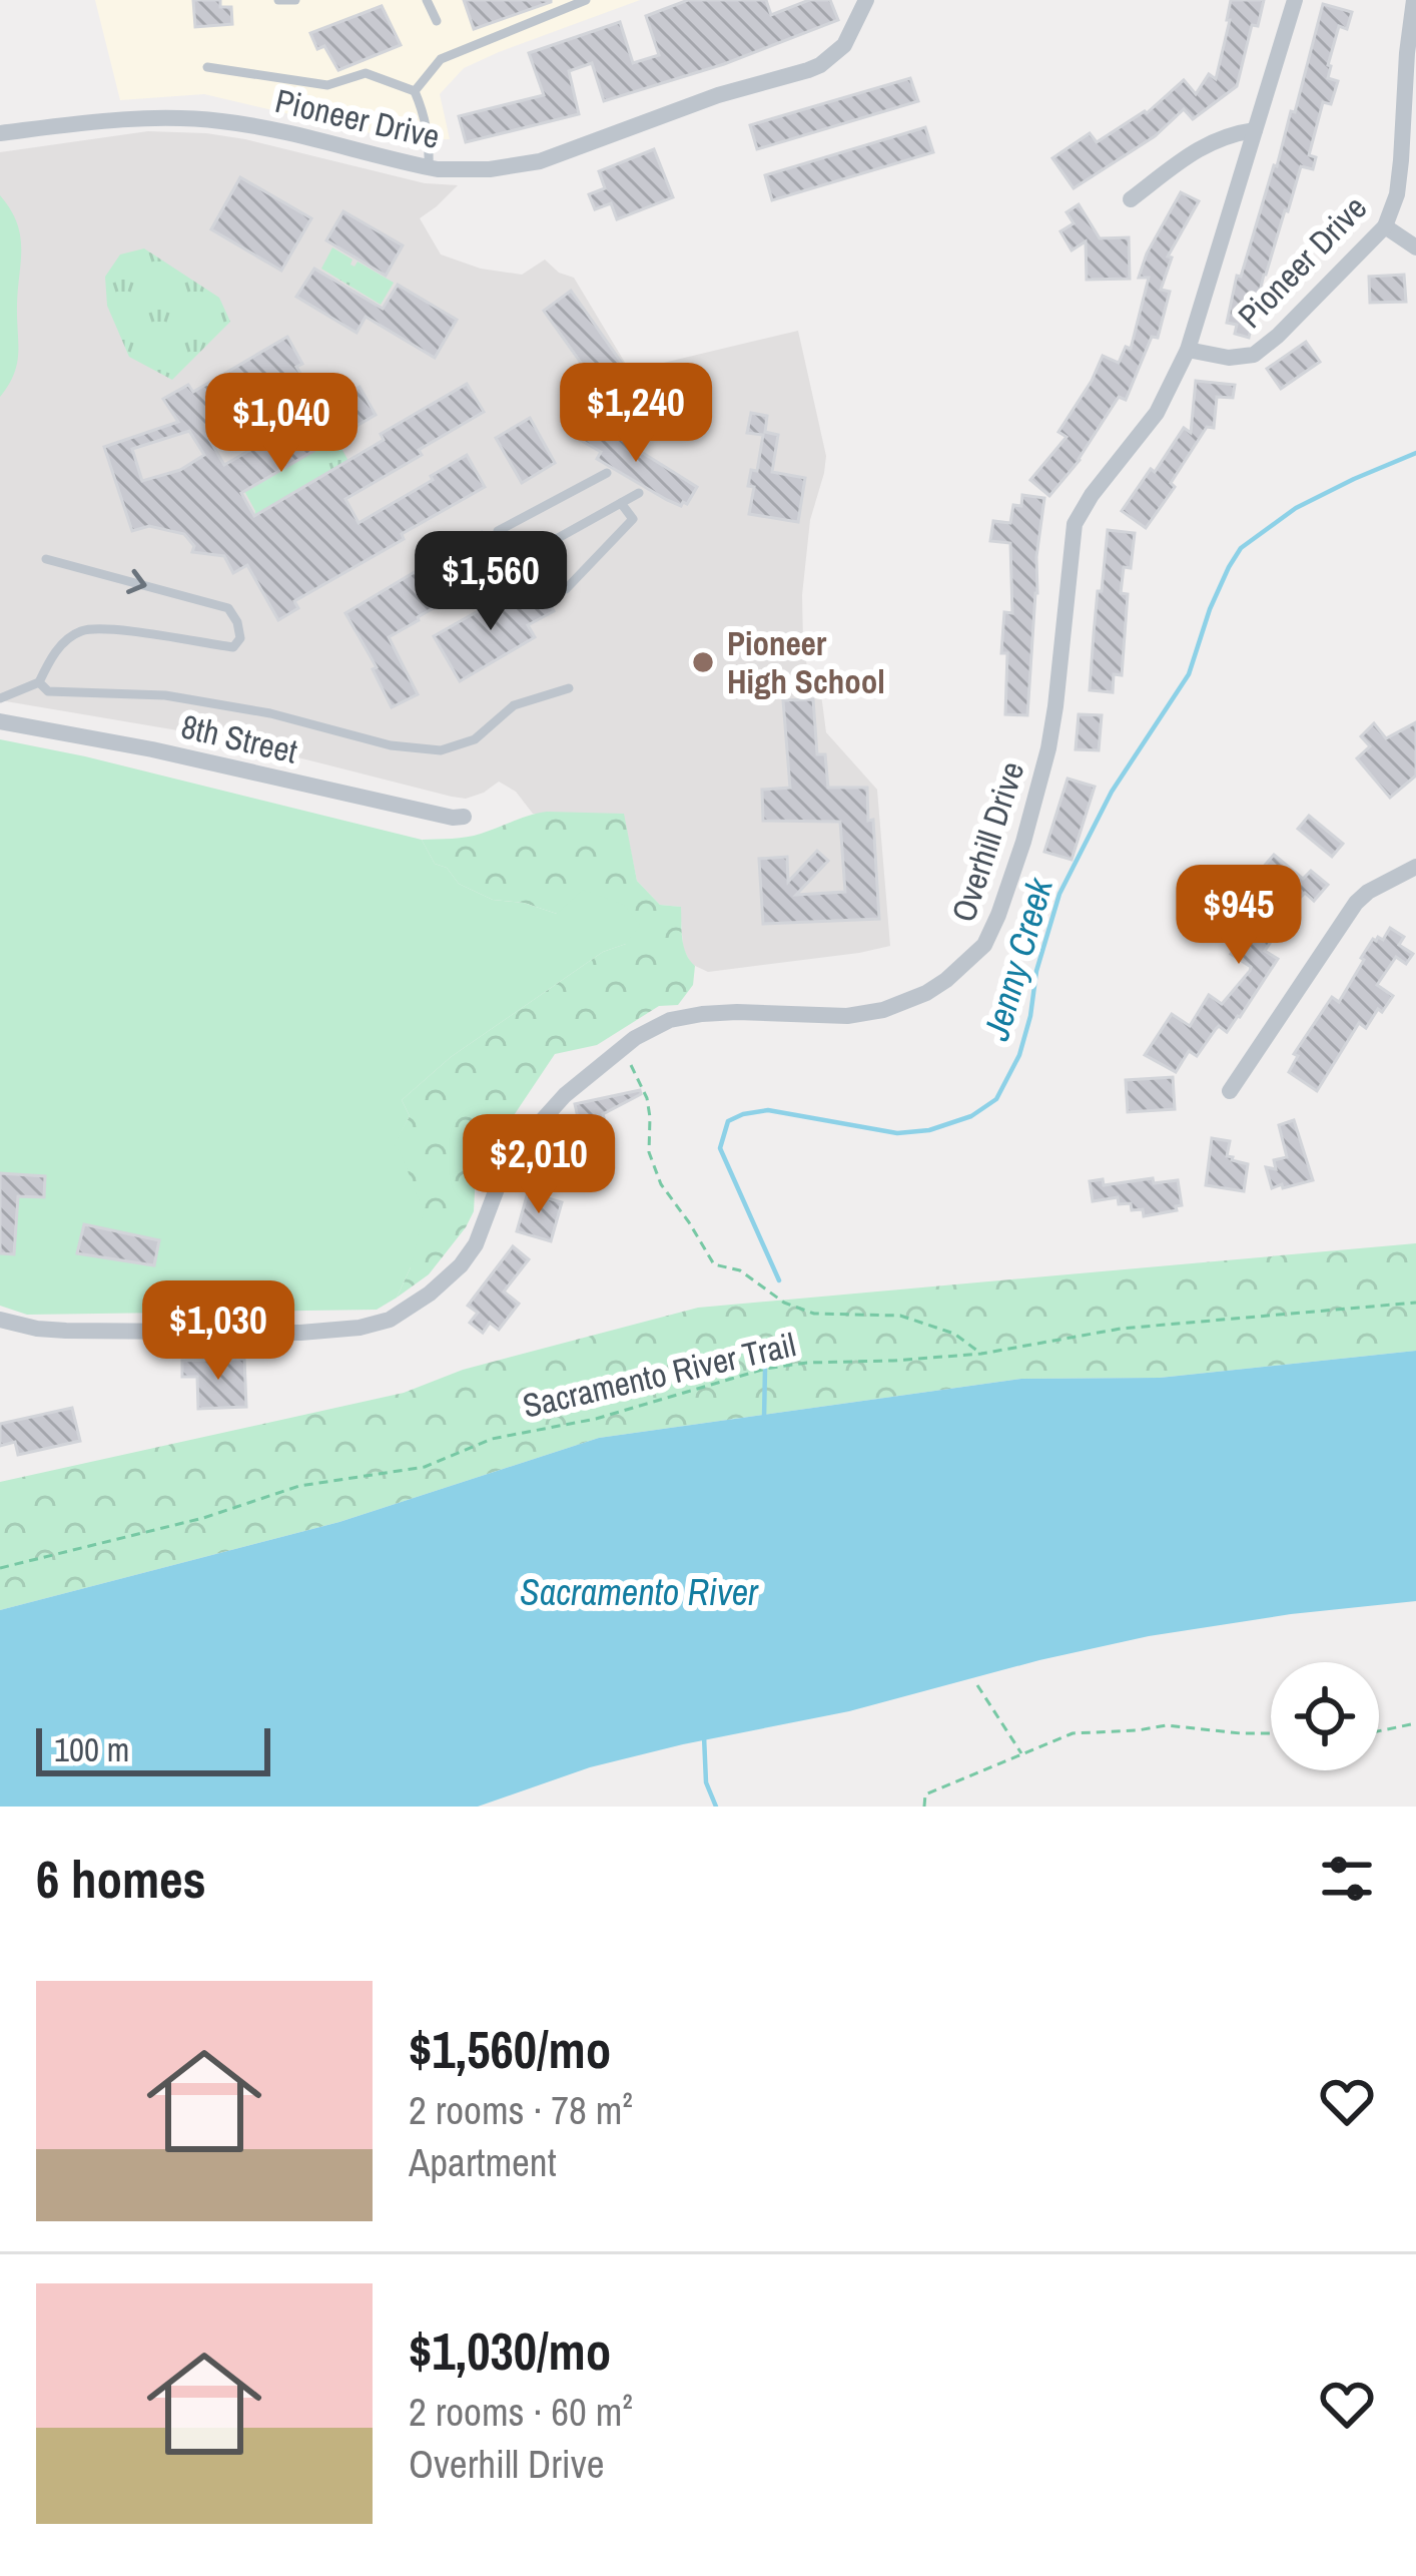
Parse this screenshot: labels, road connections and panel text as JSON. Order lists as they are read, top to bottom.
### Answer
{
  "streets": {
    "street": ["Pioneer Drive", "8th Street", "Overhill Drive"],
    "path": ["Sacramento River Trail"]
  },
  "crossings": [
    ["Pioneer Drive", "Overhill Drive"]
  ],
  "water": ["Jenny Creek", "Sacramento River"],
  "places": ["Pioneer High School"],
  "scale_bar": "100 m",
  "page": {
    "price": [
      "$1,240",
      "$1,040",
      "$1,560",
      "$945",
      "$2,010",
      "$1,030"
    ],
    "scale": "100 m",
    "heading": "6 homes",
    "list": [
      {
        "name": "$1,560/mo",
        "note": "2 rooms · 78 m² · Apartment"
      },
      {
        "name": "$1,030/mo",
        "note": "2 rooms · 60 m² · Overhill Drive"
      }
    ]
  }
}
